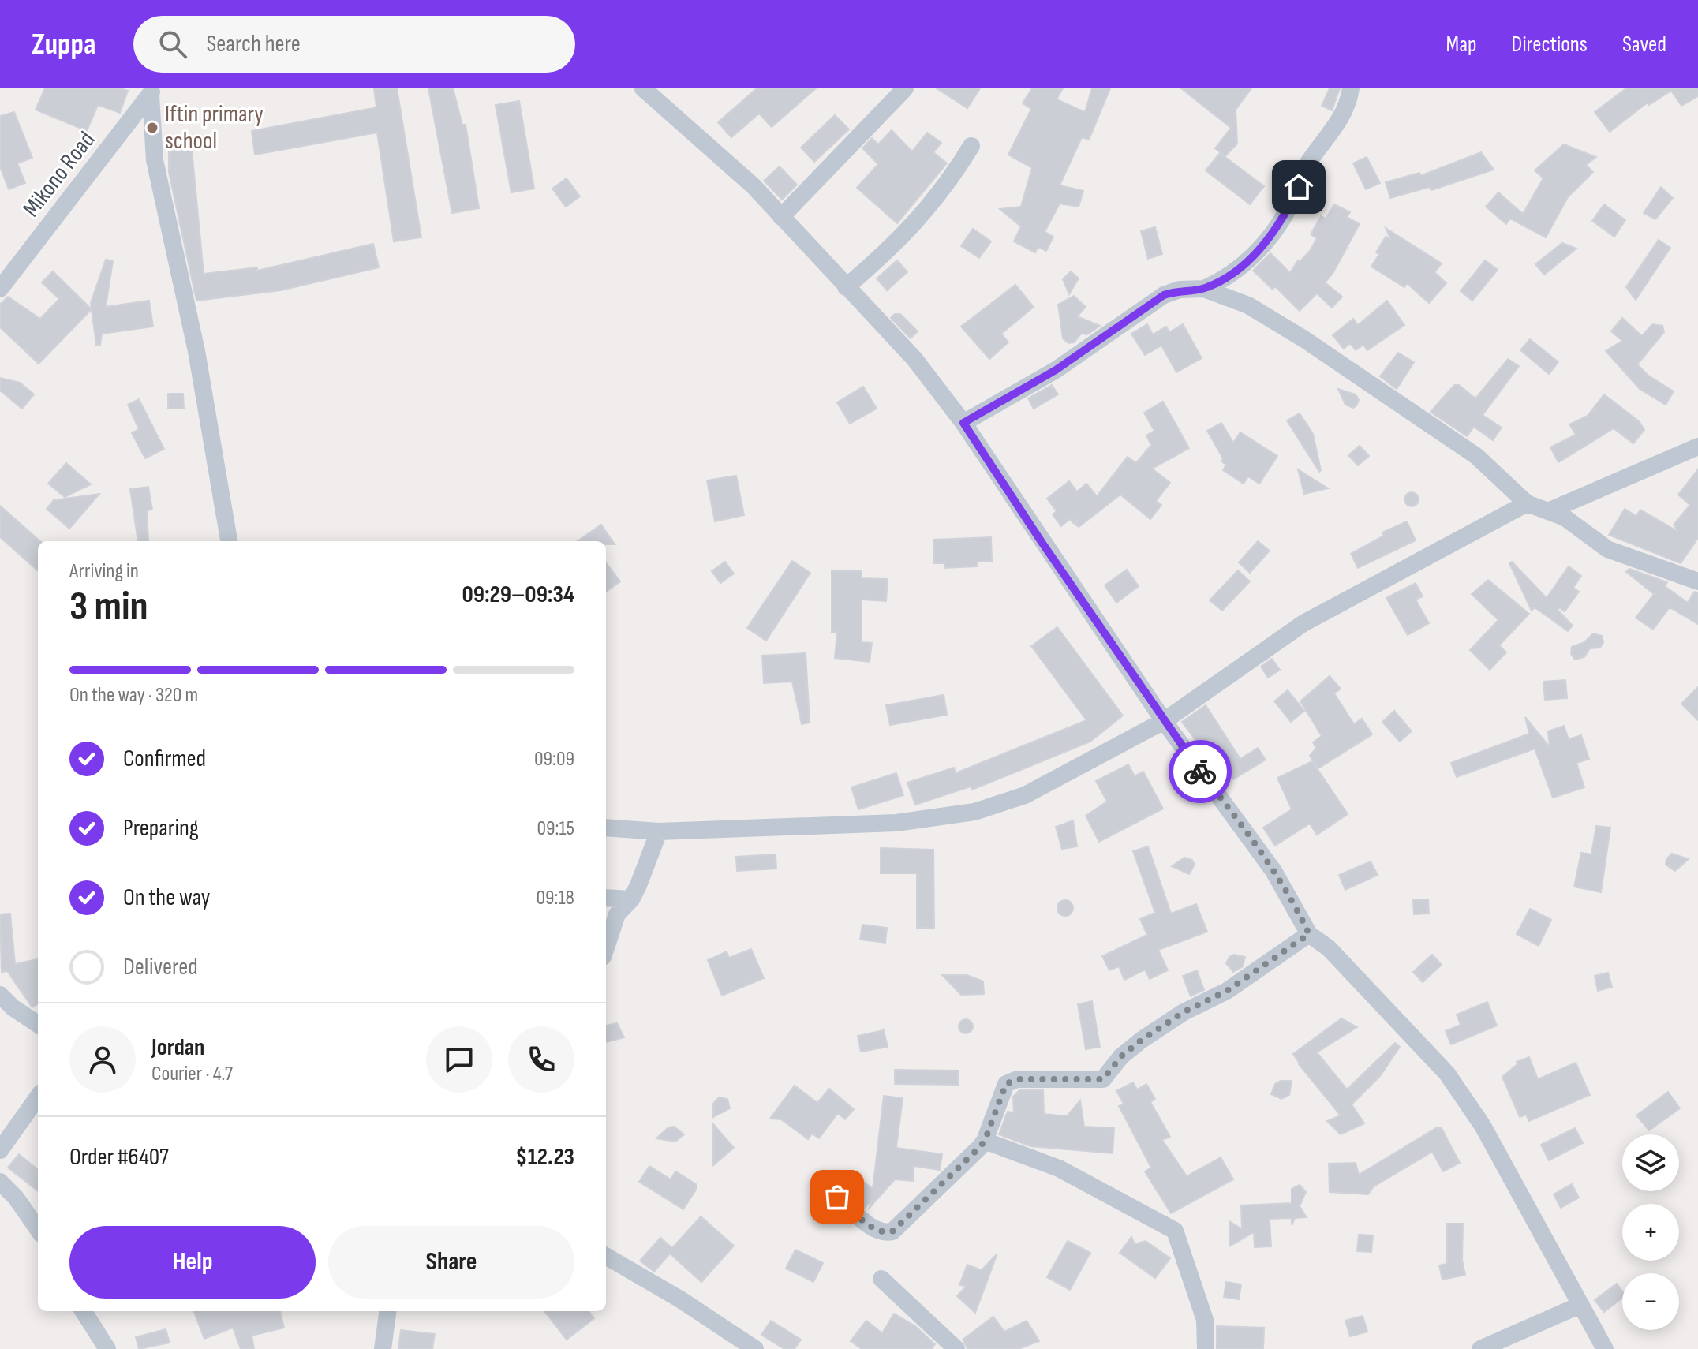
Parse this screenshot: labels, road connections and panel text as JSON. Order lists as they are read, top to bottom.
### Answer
{
  "streets": {
    "street": ["Mikono Road"]
  },
  "places": ["Iftin primary school"],
  "page": {
    "header": "Zuppa",
    "search": "Search here",
    "nav": ["Map", "Directions", "Saved"],
    "heading": ["3 min", "Arriving in", "09:29–09:34"],
    "panel": [
      "Jordan",
      "Courier · 4.7",
      "Order #6407",
      "$12.23"
    ],
    "bar": "On the way · 320 m",
    "list": [
      ["Confirmed", "09:09"],
      ["Preparing", "09:15"],
      ["On the way", "09:18"],
      "Delivered"
    ],
    "map_buttons": ["+", "−"],
    "buttons": ["Help", "Share"]
  }
}
